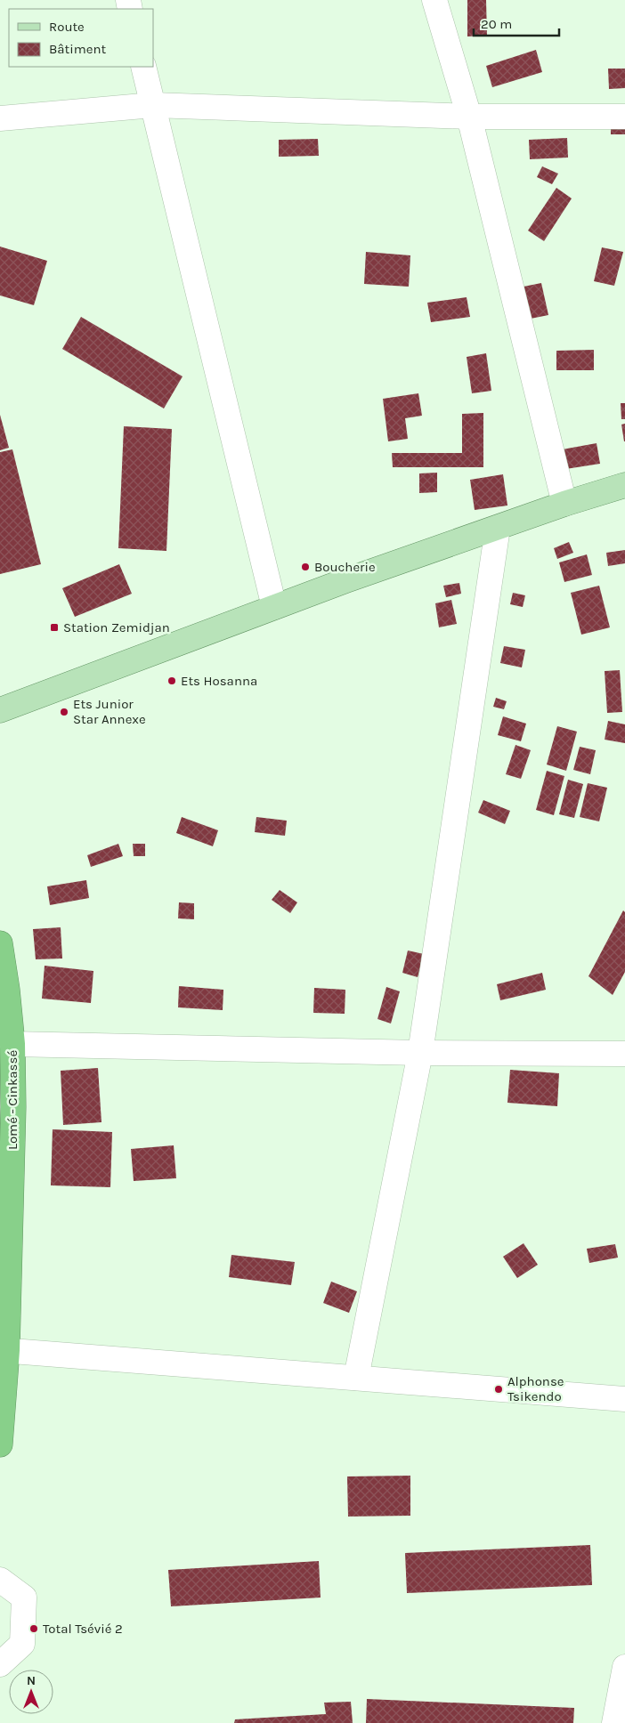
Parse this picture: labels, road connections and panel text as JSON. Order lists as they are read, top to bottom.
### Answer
{
  "streets": {
    "highway": ["Lomé - Cinkassé"]
  },
  "places": {
    "other": [
      "Boucherie",
      "Ets Hosanna",
      "Ets Junior Star Annexe",
      "Alphonse Tsikendo",
      "Total Tsévié 2"
    ],
    "transit": ["Station Zemidjan"]
  },
  "legend": ["Route", "Bâtiment"],
  "scale_bar": "20 m",
  "north": "top"
}
